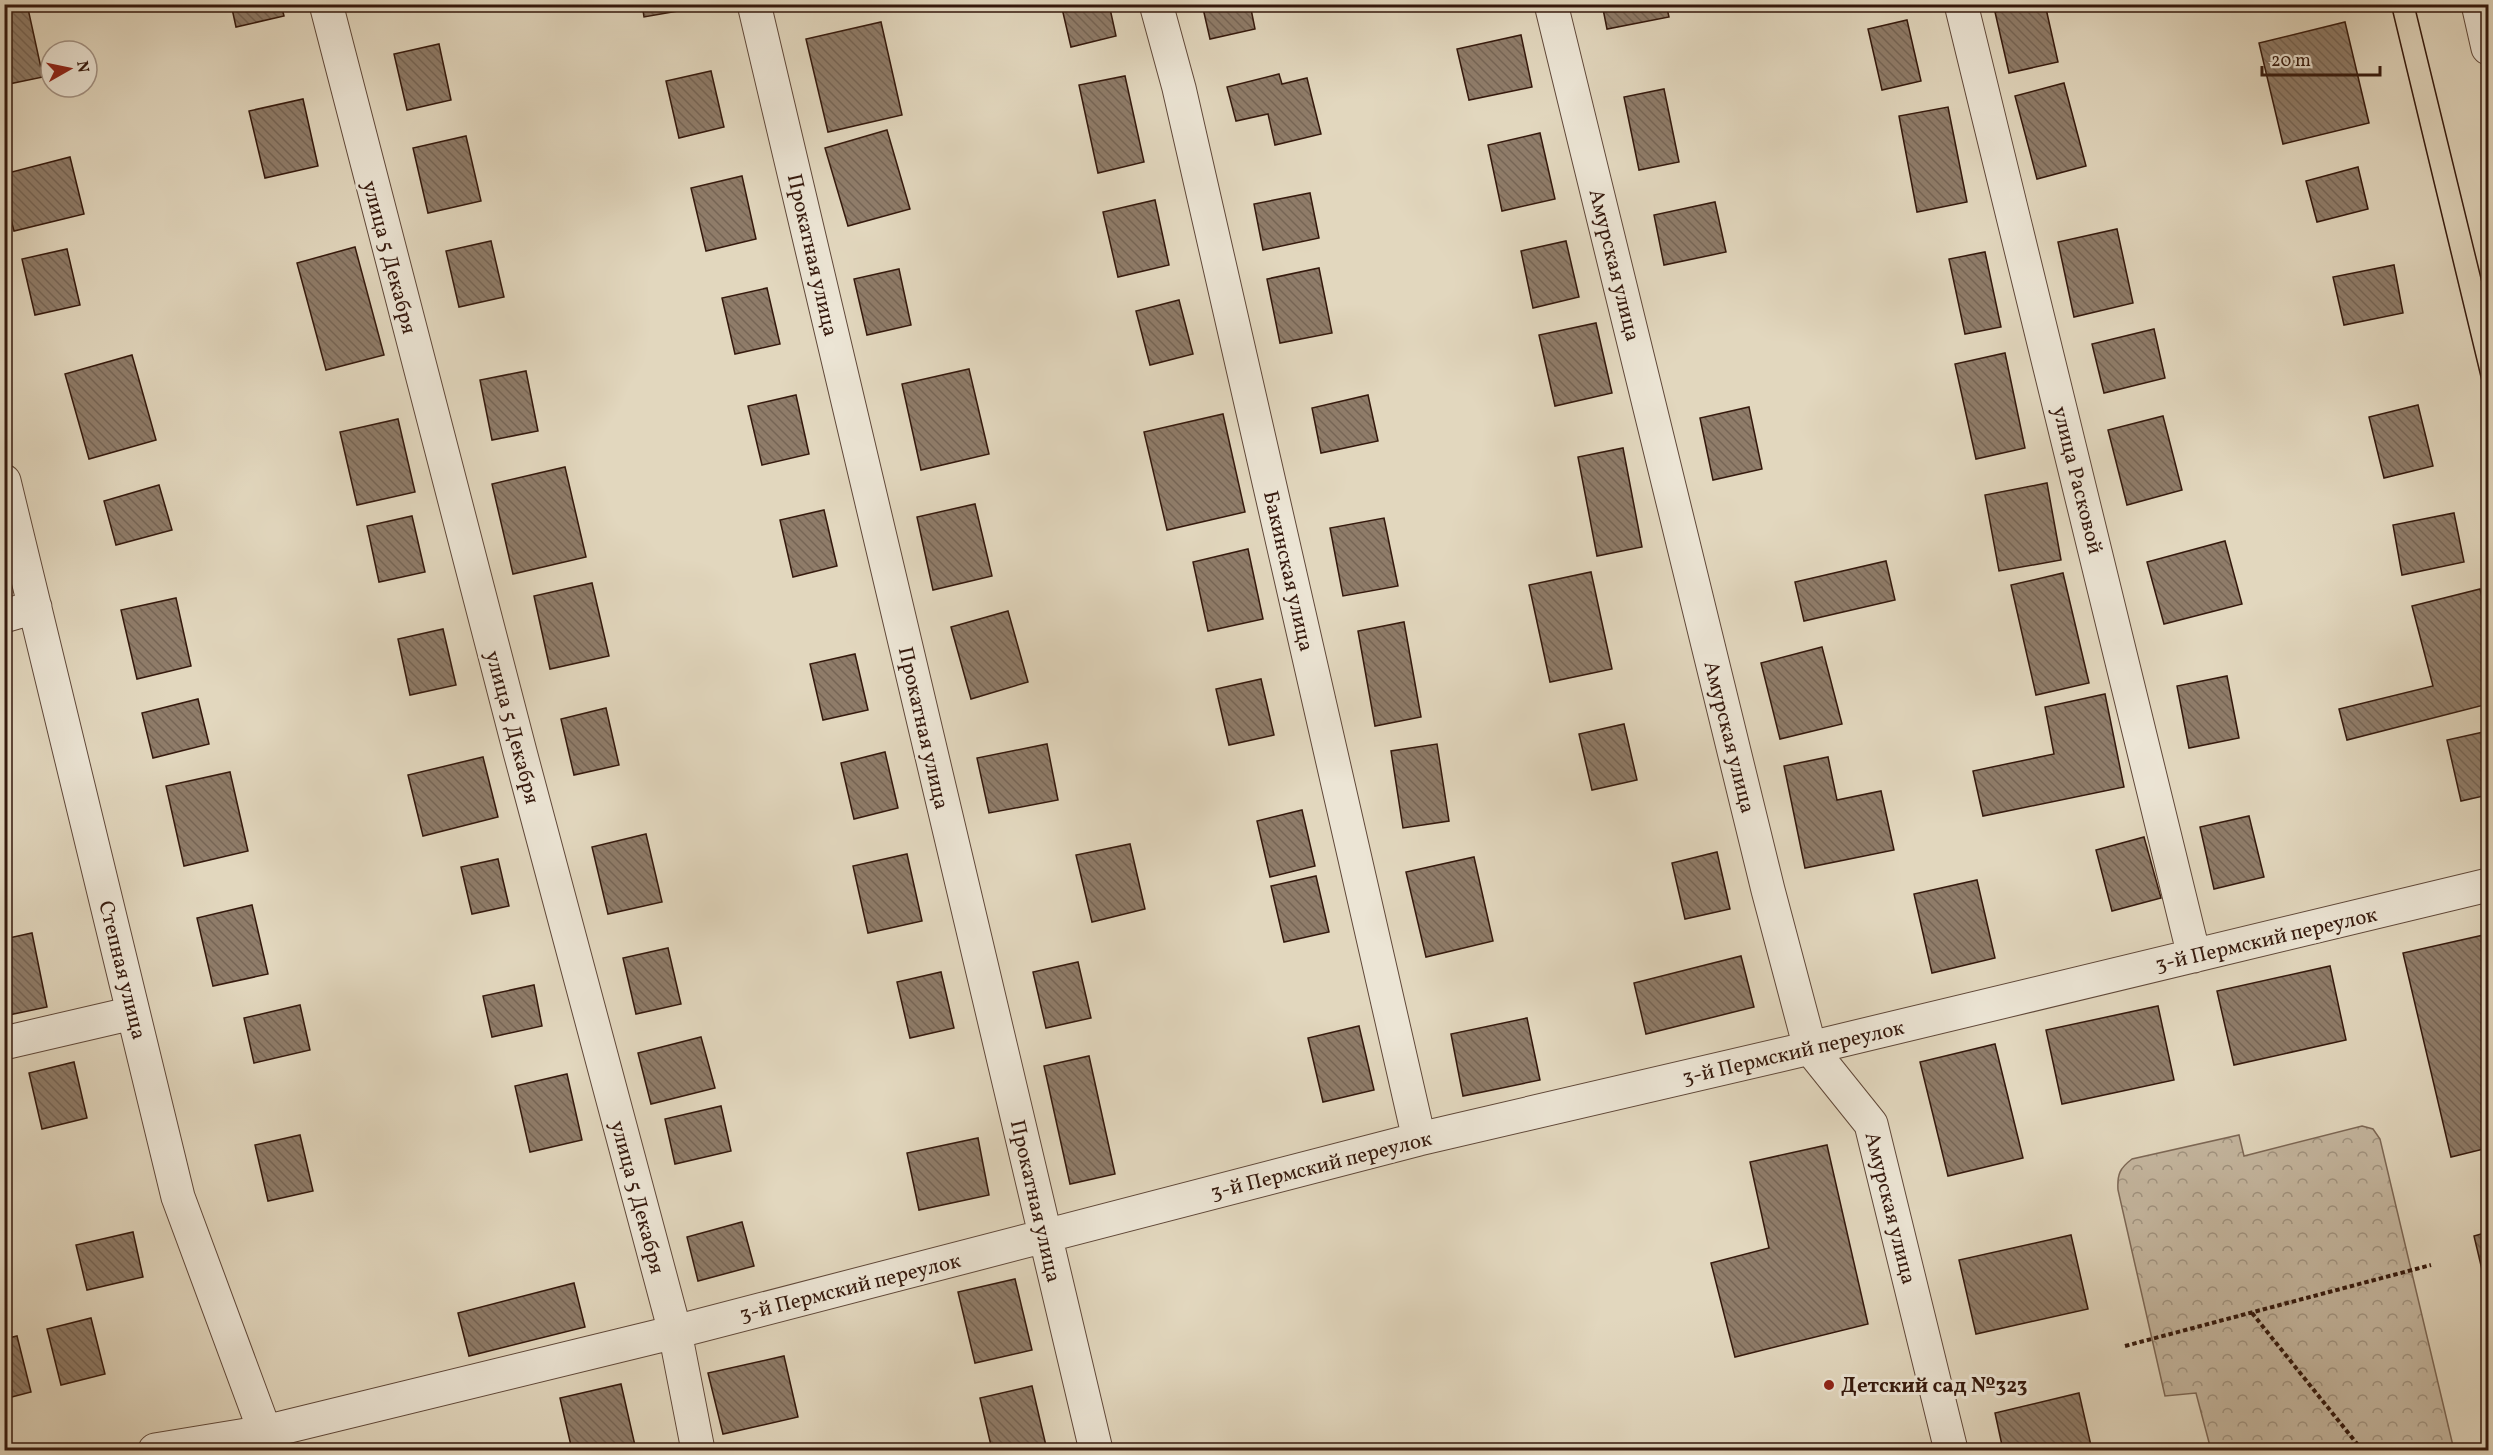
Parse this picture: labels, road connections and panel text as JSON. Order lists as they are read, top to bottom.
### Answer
{
  "streets": {
    "street": [
      "Прокатная улица",
      "улица 5 Декабря",
      "Амурская улица",
      "улица Расковой",
      "Бакинская улица",
      "3-й Пермский переулок",
      "Степная улица"
    ]
  },
  "crossings": [
    ["Прокатная улица", "3-й Пермский переулок"],
    ["улица 5 Декабря", "3-й Пермский переулок"],
    ["Амурская улица", "3-й Пермский переулок"],
    ["улица Расковой", "3-й Пермский переулок"],
    ["Бакинская улица", "3-й Пермский переулок"],
    ["3-й Пермский переулок", "Степная улица"]
  ],
  "places": ["Детский сад №323"],
  "scale_bar": "20 m",
  "north": "right"
}
